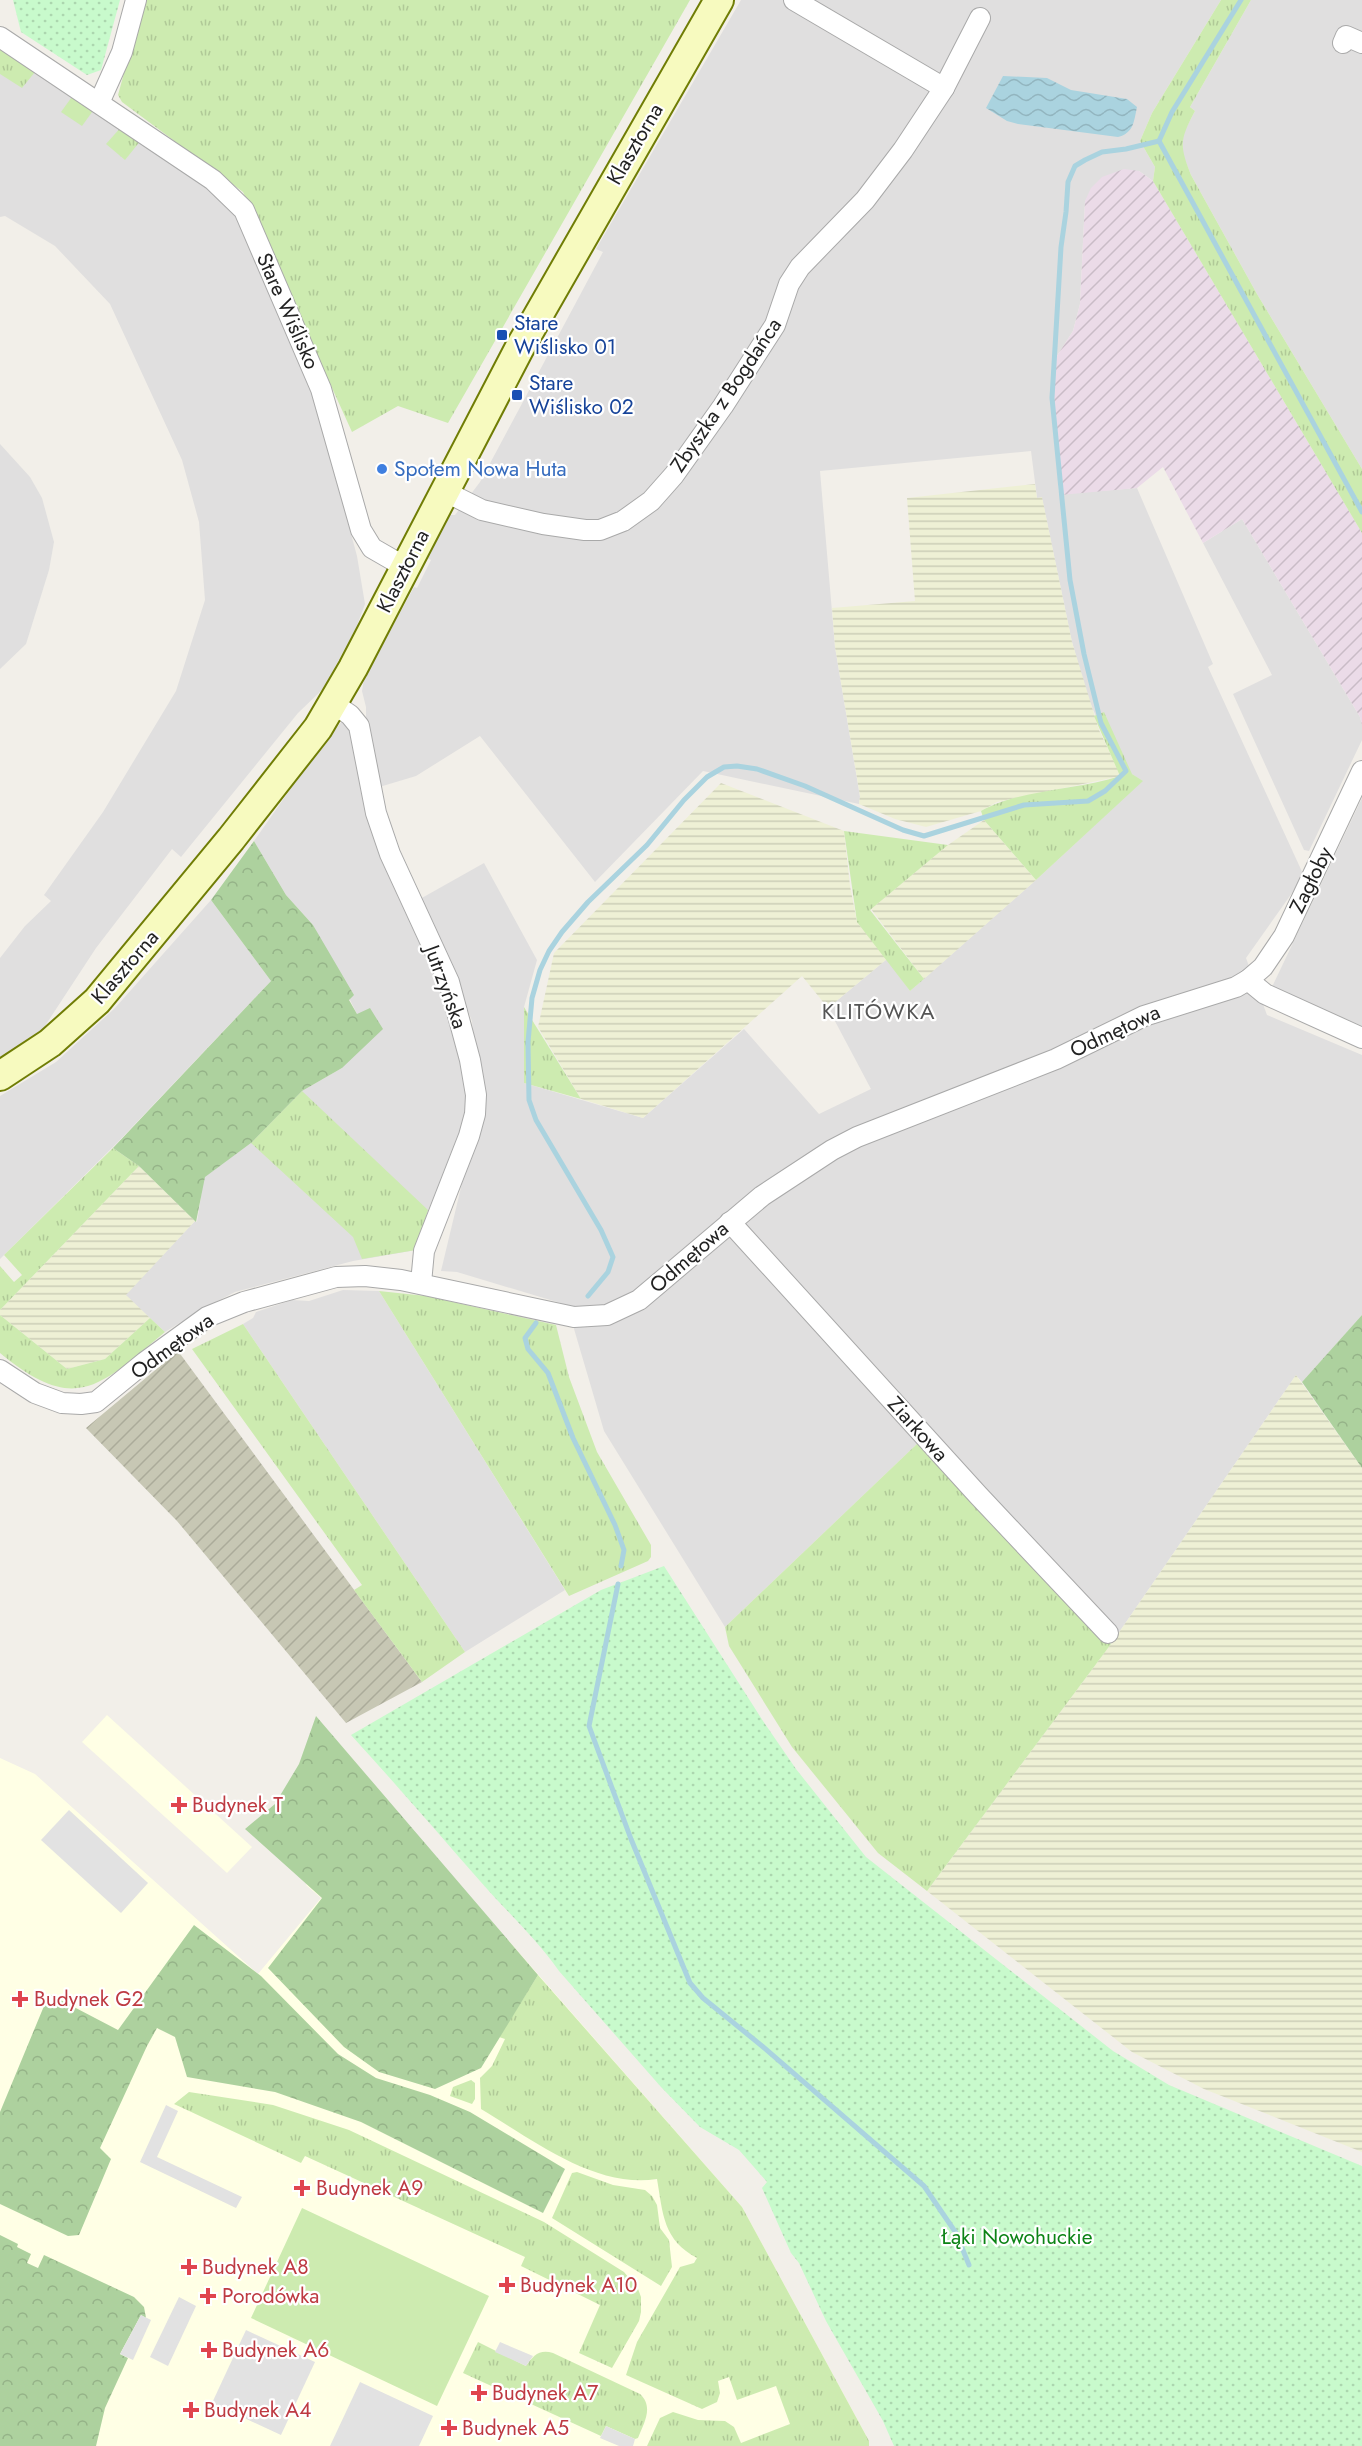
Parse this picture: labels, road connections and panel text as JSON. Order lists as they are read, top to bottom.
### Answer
{
  "streets": {
    "street": [
      "Klasztorna",
      "Stare Wiślisko",
      "Zbyszka z Bogdańca",
      "Zagłoby",
      "Jutrzyńska",
      "Odmętowa",
      "Ziarkowa"
    ]
  },
  "crossings": [
    ["Klasztorna", "Stare Wiślisko"],
    ["Klasztorna", "Zbyszka z Bogdańca"],
    ["Klasztorna", "Jutrzyńska"],
    ["Zagłoby", "Odmętowa"],
    ["Jutrzyńska", "Odmętowa"],
    ["Odmętowa", "Ziarkowa"]
  ],
  "districts": ["KLITÓWKA"],
  "parks": ["Łąki Nowohuckie"],
  "places": {
    "transit": ["Stare Wiślisko 01", "Stare Wiślisko 02"],
    "other": ["Społem Nowa Huta"],
    "health": [
      "Budynek T",
      "Budynek G2",
      "Budynek A9",
      "Budynek A8",
      "Budynek A10",
      "Porodówka",
      "Budynek A6",
      "Budynek A7",
      "Budynek A4",
      "Budynek A5"
    ]
  }
}
